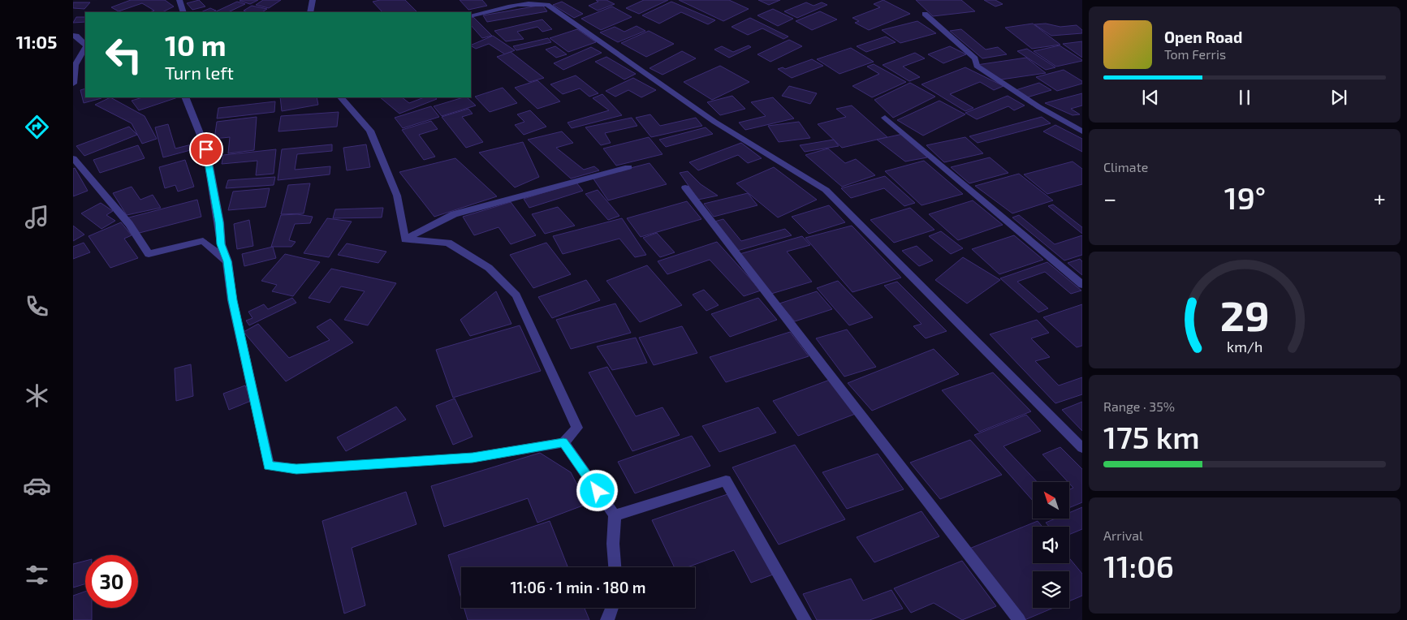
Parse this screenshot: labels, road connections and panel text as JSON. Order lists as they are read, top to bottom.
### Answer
{
  "north": "top left",
  "page": {
    "tabs": "11:05",
    "turn": ["10 m", "Turn left"],
    "song": ["Open Road", "Tom Ferris"],
    "tile": [
      "Climate",
      ["Range · 35%", "175 km"],
      ["Arrival", "11:06"]
    ],
    "heat": ["−", "19°", "+"],
    "limit": "30",
    "trip": "11:06 · 1 min · 180 m",
    "gauge": ["29", "km/h"]
  }
}
